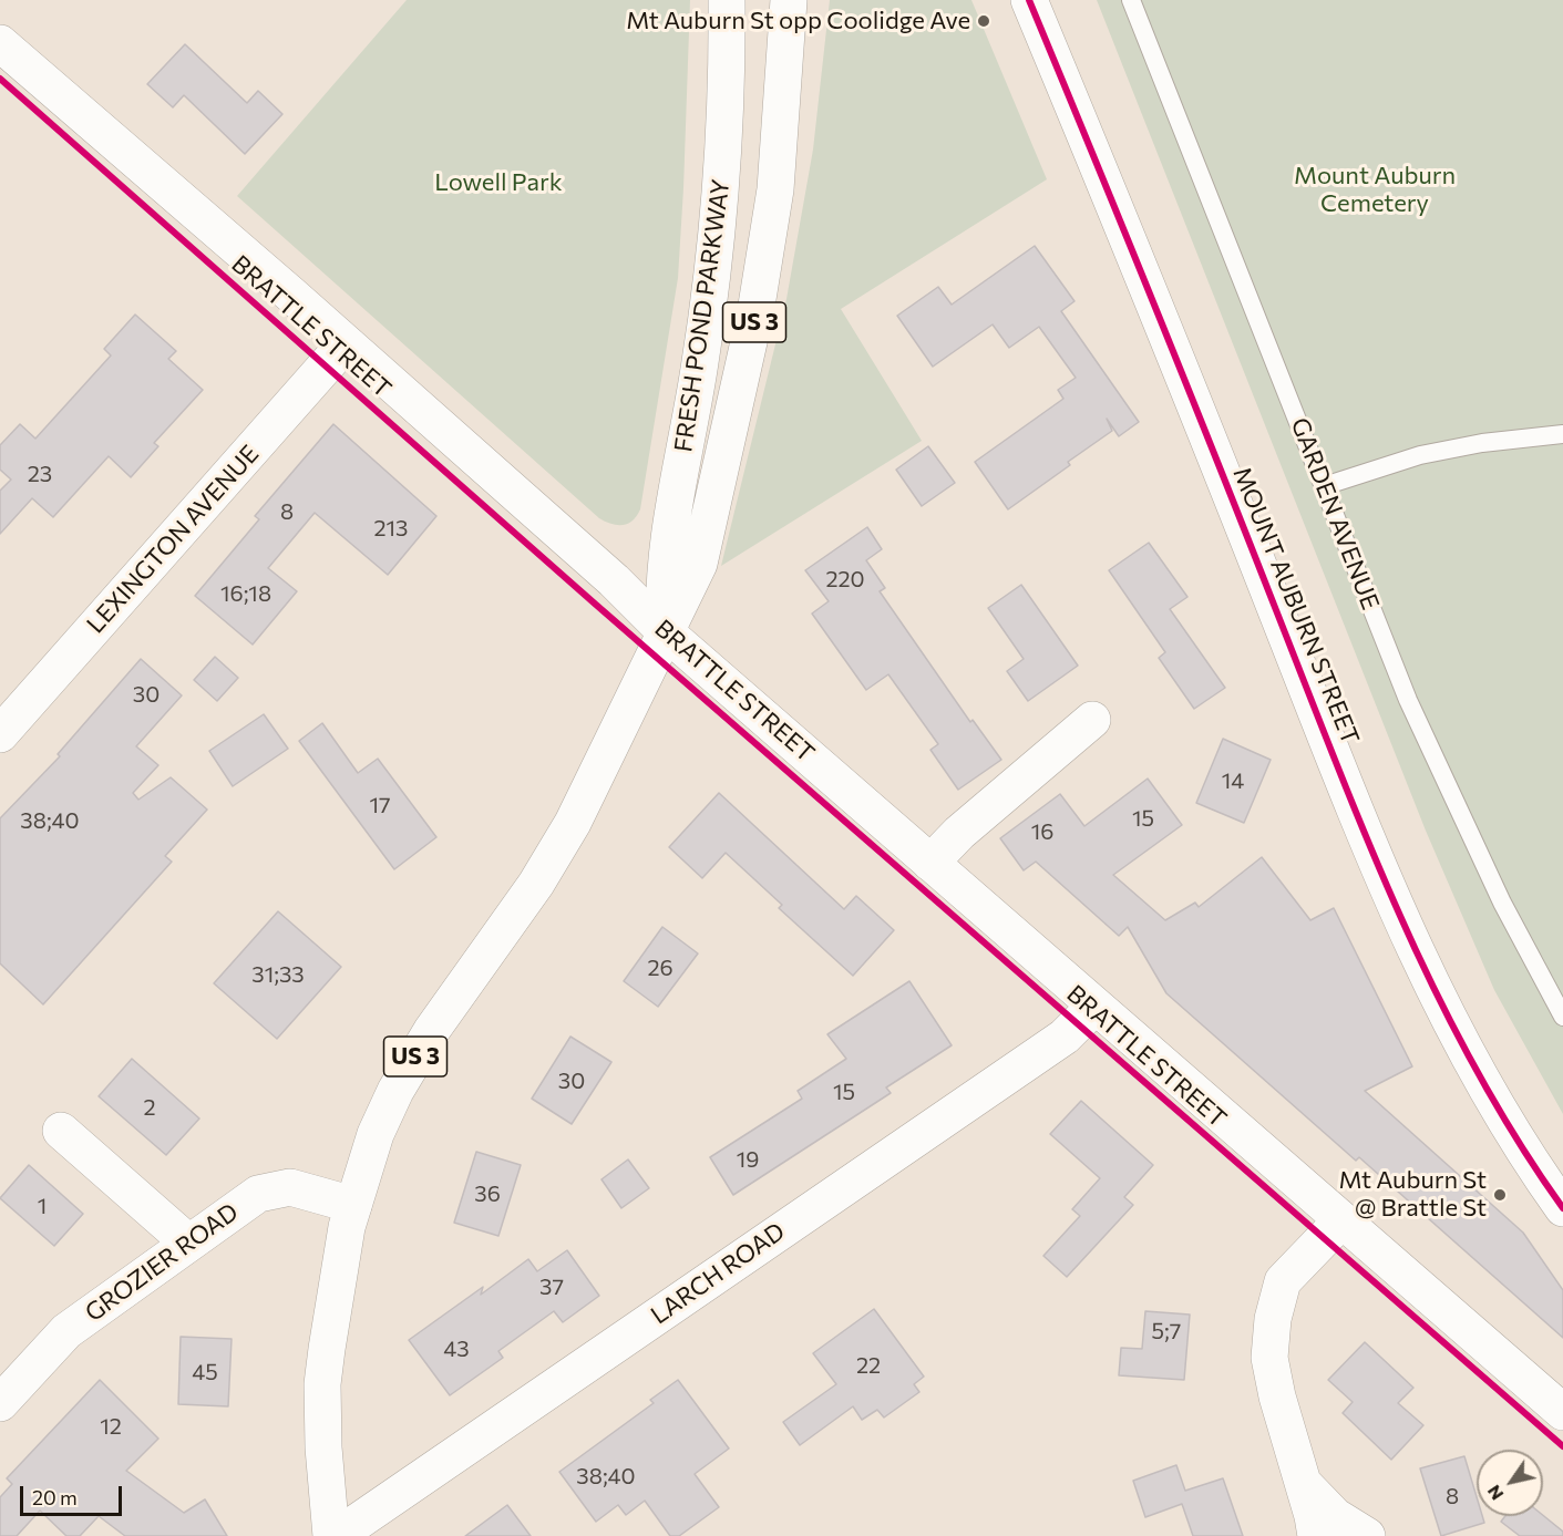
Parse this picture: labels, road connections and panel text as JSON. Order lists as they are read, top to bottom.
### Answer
{
  "streets": {
    "main road": [
      "FRESH POND PARKWAY",
      "US 3",
      "BRATTLE STREET",
      "LEXINGTON AVENUE",
      "MOUNT AUBURN STREET",
      "GROZIER ROAD",
      "LARCH ROAD"
    ],
    "lane": ["GARDEN AVENUE"]
  },
  "crossings": [
    ["FRESH POND PARKWAY", "BRATTLE STREET"],
    ["FRESH POND PARKWAY", "GROZIER ROAD"],
    ["BRATTLE STREET", "LEXINGTON AVENUE"],
    ["BRATTLE STREET", "LARCH ROAD"]
  ],
  "parks": ["Mount Auburn Cemetery", "Lowell Park"],
  "places": ["Mt Auburn St opp Coolidge Ave", "Mt Auburn St @ Brattle St"],
  "house_numbers": [
    "23",
    "8",
    "213",
    "220",
    "16;18",
    "30",
    "14",
    "17",
    "15",
    "38;40",
    "16",
    "26",
    "31;33",
    "30",
    "15",
    "2",
    "19",
    "36",
    "1",
    "37",
    "5;7",
    "43",
    "22",
    "45",
    "12",
    "38;40",
    "8"
  ],
  "scale_bar": "20 m",
  "north": "bottom left"
}
